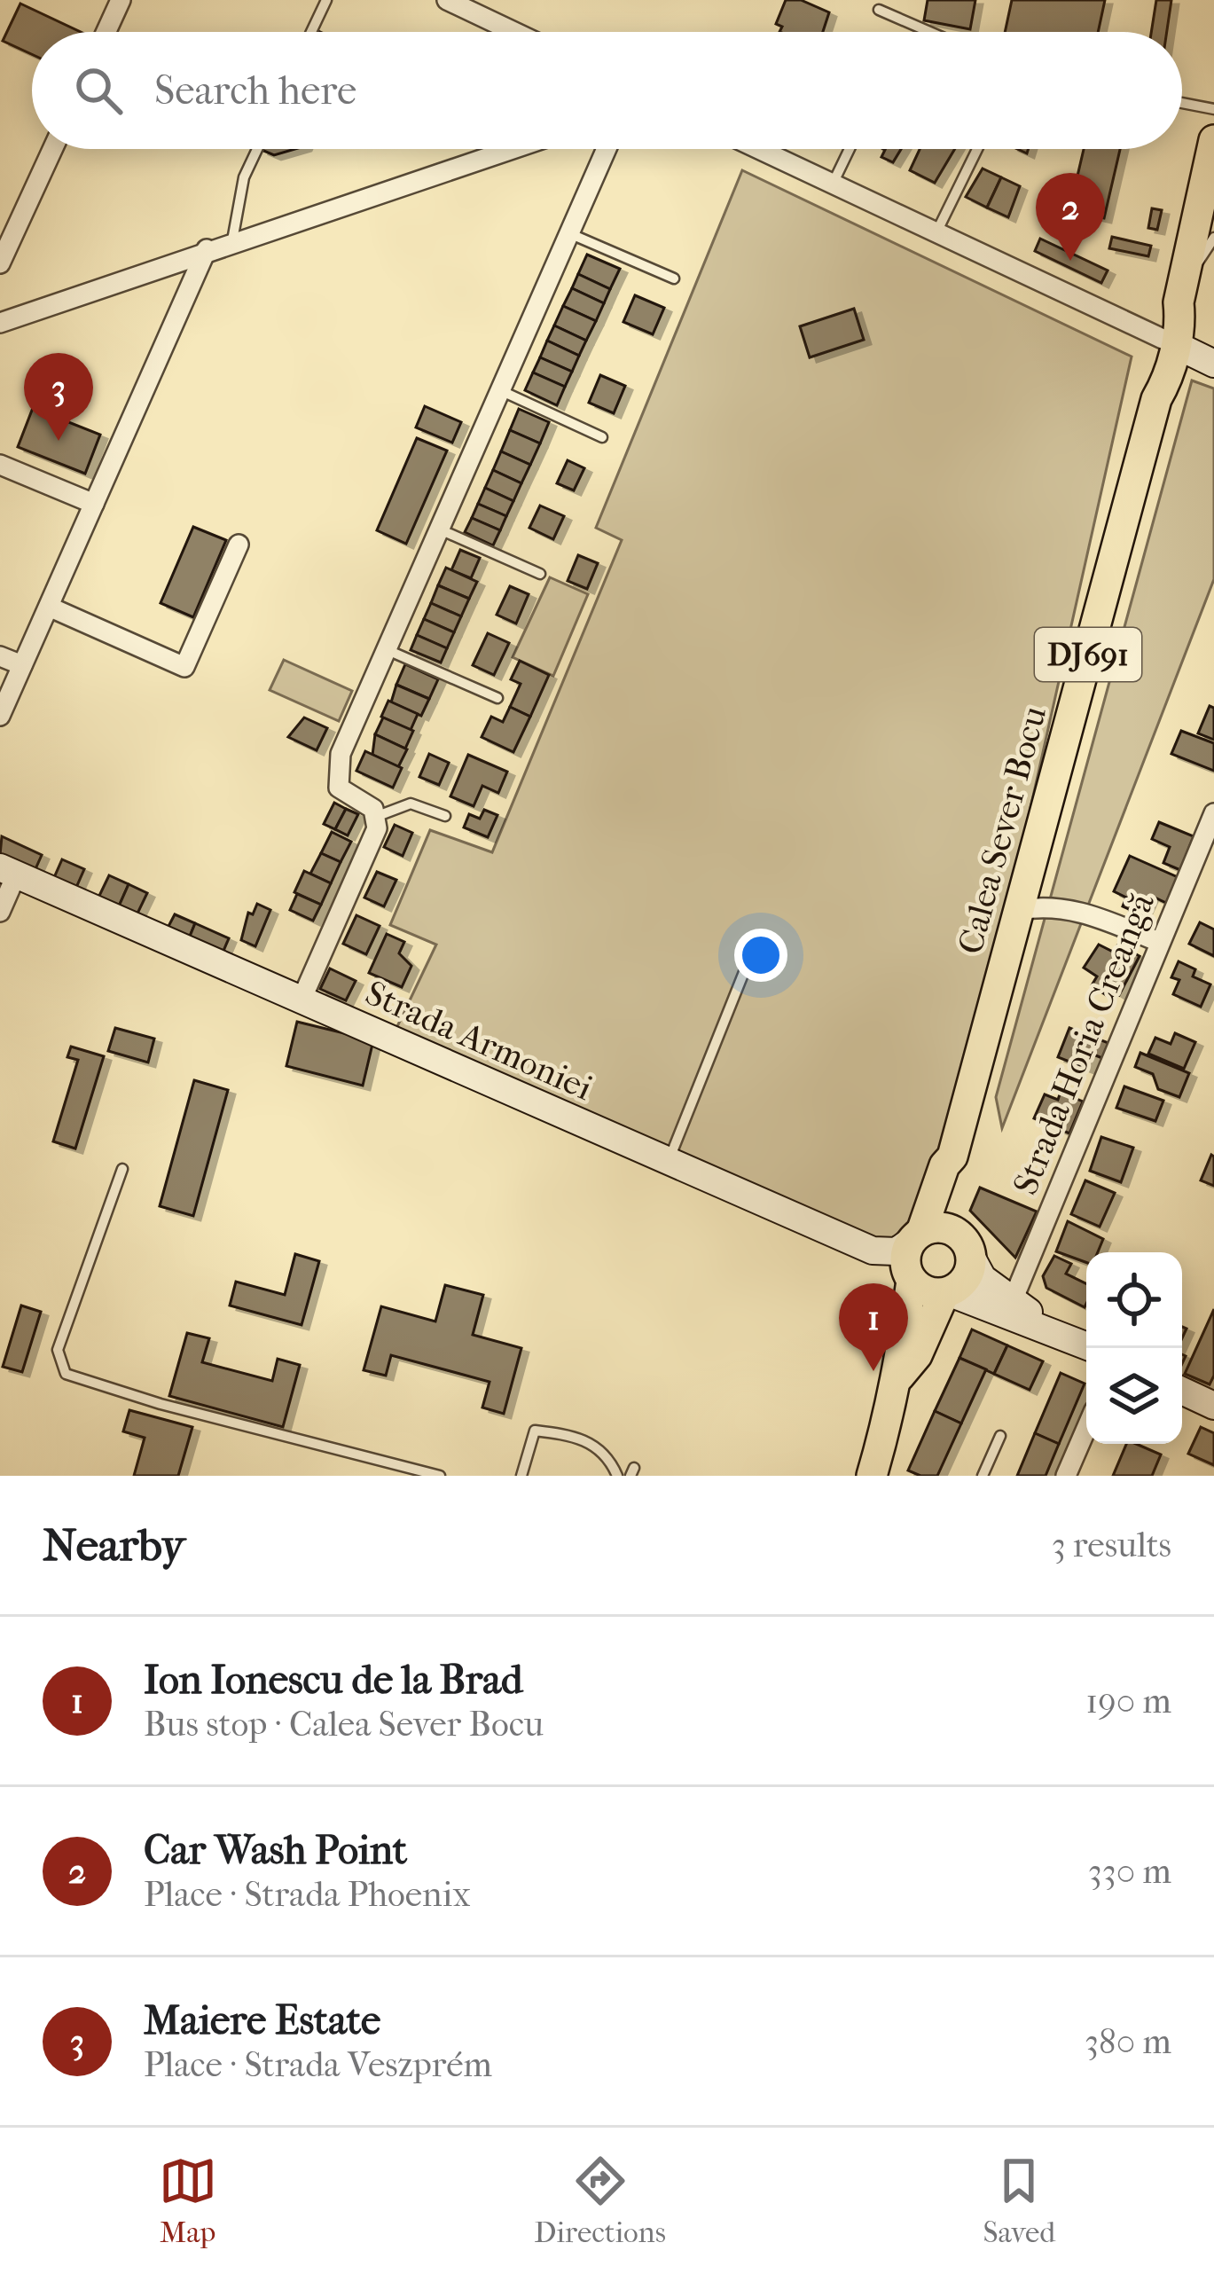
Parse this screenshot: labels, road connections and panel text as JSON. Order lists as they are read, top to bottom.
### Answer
{
  "streets": {
    "main road": ["DJ691", "Calea Sever Bocu"],
    "street": ["Strada Armoniei", "Strada Horia Creangă"]
  },
  "crossings": [
    ["DJ691", "Calea Sever Bocu"],
    ["DJ691", "Strada Armoniei"],
    ["Calea Sever Bocu", "Strada Armoniei"]
  ],
  "page": {
    "search": "Search here",
    "pins": ["2", "3", "1"],
    "heading": ["Nearby", "3 results"],
    "list": [
      {
        "mark": "1",
        "name": "Ion Ionescu de la Brad",
        "note": "Bus stop · Calea Sever Bocu",
        "value": "190 m"
      },
      {
        "mark": "2",
        "name": "Car Wash Point",
        "note": "Place · Strada Phoenix",
        "value": "330 m"
      },
      {
        "mark": "3",
        "name": "Maiere Estate",
        "note": "Place · Strada Veszprém",
        "value": "380 m"
      }
    ],
    "nav": ["Map", "Directions", "Saved"]
  }
}
